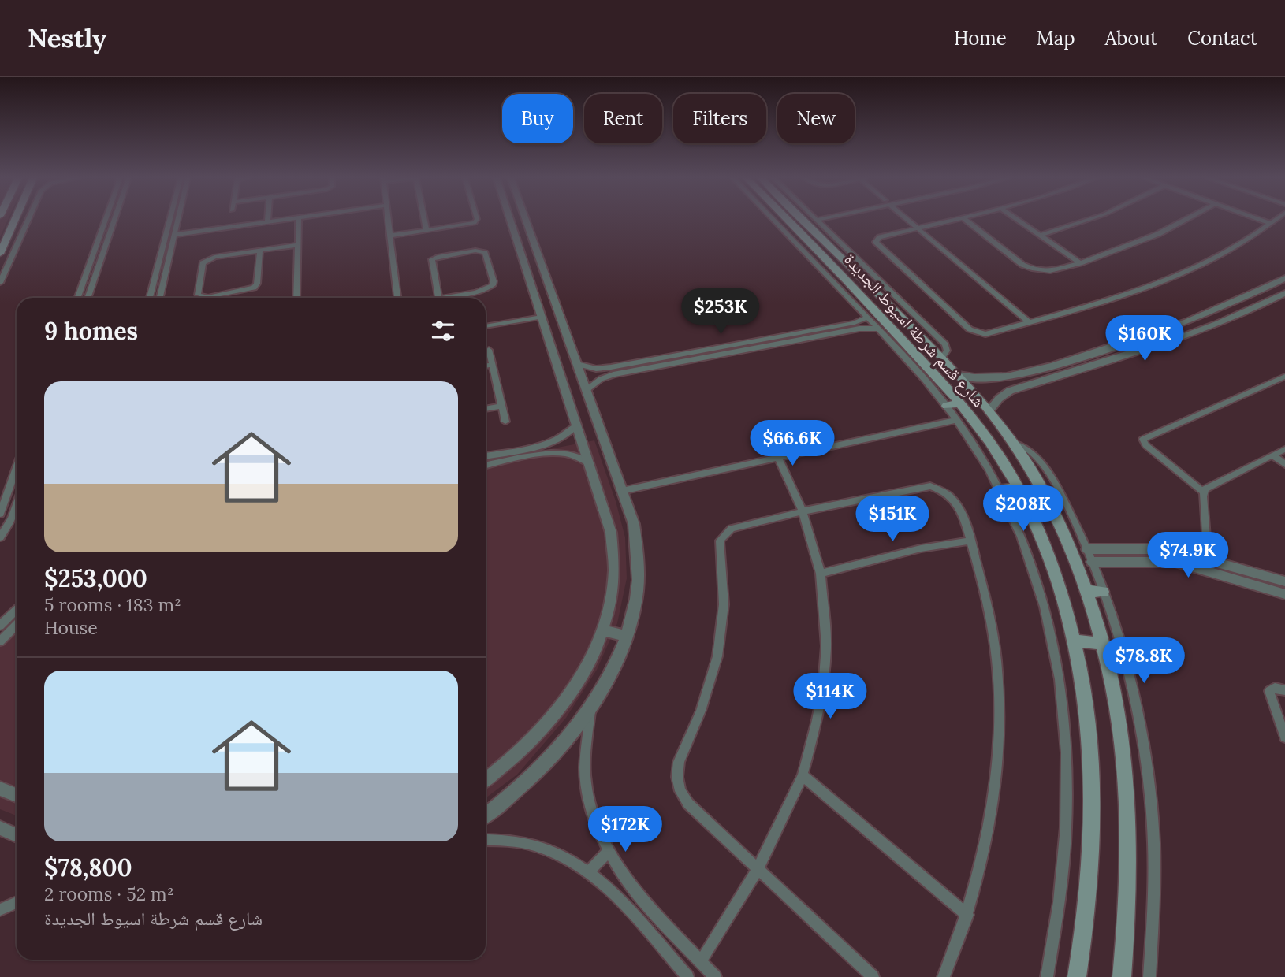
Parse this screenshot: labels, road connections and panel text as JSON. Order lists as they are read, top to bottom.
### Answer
{
  "streets": {
    "main road": ["شارع قسم شرطة اسيوط الجديدة"]
  },
  "page": {
    "header": "Nestly",
    "nav": [
      "Home",
      "Map",
      "About",
      "Contact"
    ],
    "chip": [
      "Buy",
      "Rent",
      "Filters",
      "New"
    ],
    "price": [
      "$253K",
      "$160K",
      "$66.6K",
      "$208K",
      "$151K",
      "$74.9K",
      "$78.8K",
      "$114K",
      "$172K"
    ],
    "heading": "9 homes",
    "list": [
      {
        "name": "$253,000",
        "note": "5 rooms · 183 m² · House"
      },
      {
        "name": "$78,800",
        "note": "2 rooms · 52 m² · شارع قسم شرطة اسيوط الجديدة"
      }
    ]
  }
}
